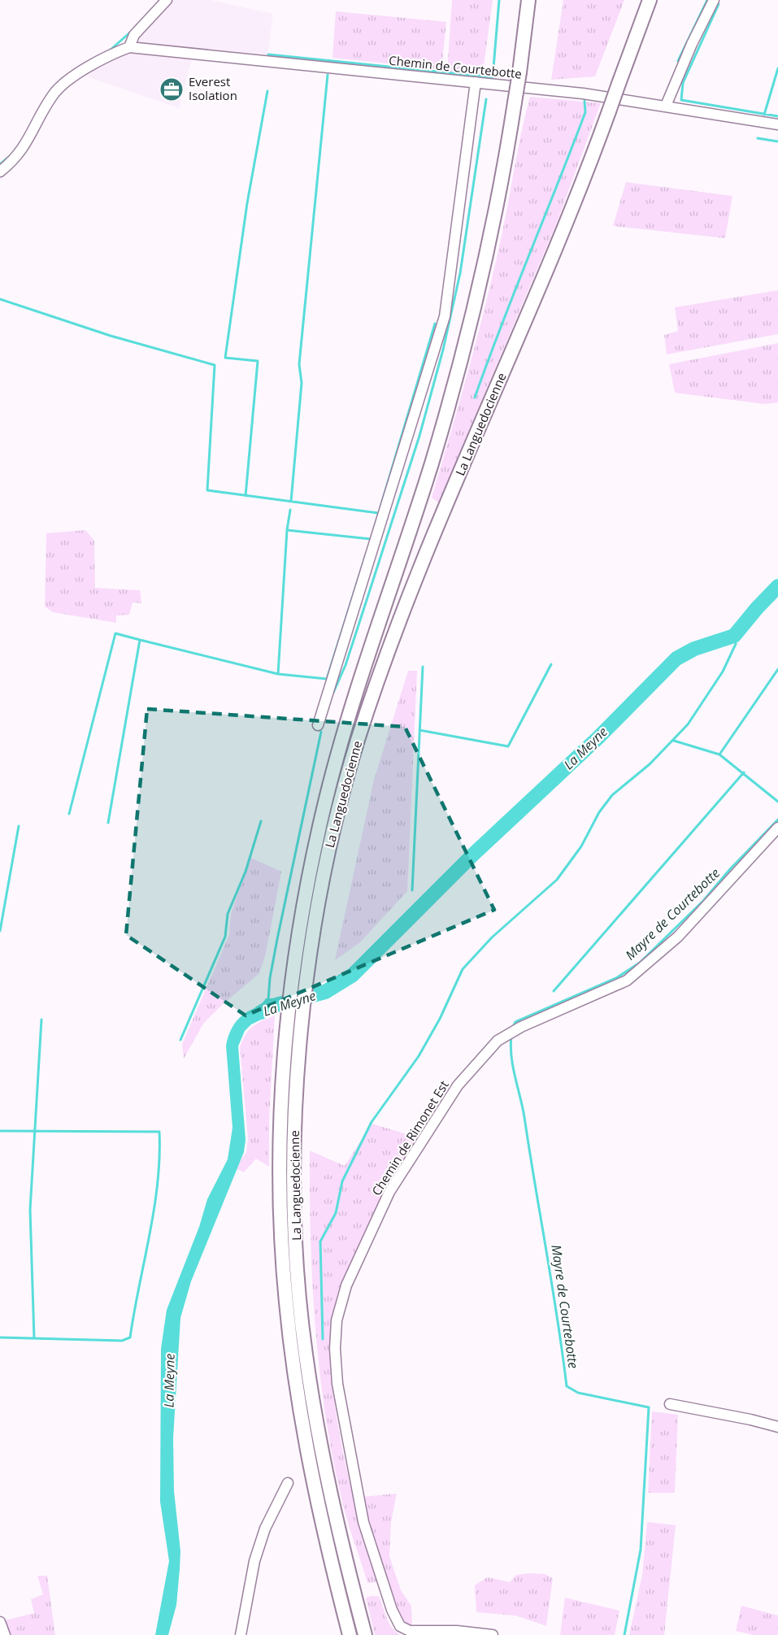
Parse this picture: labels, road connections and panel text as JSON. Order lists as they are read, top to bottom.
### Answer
{
  "streets": {
    "highway": ["La Languedocienne"],
    "street": ["Chemin de Courtebotte", "Chemin de Rimonet Est"]
  },
  "water": ["La Meyne", "Mayre de Courtebotte"],
  "places": {
    "office": ["Everest Isolation"]
  }
}
